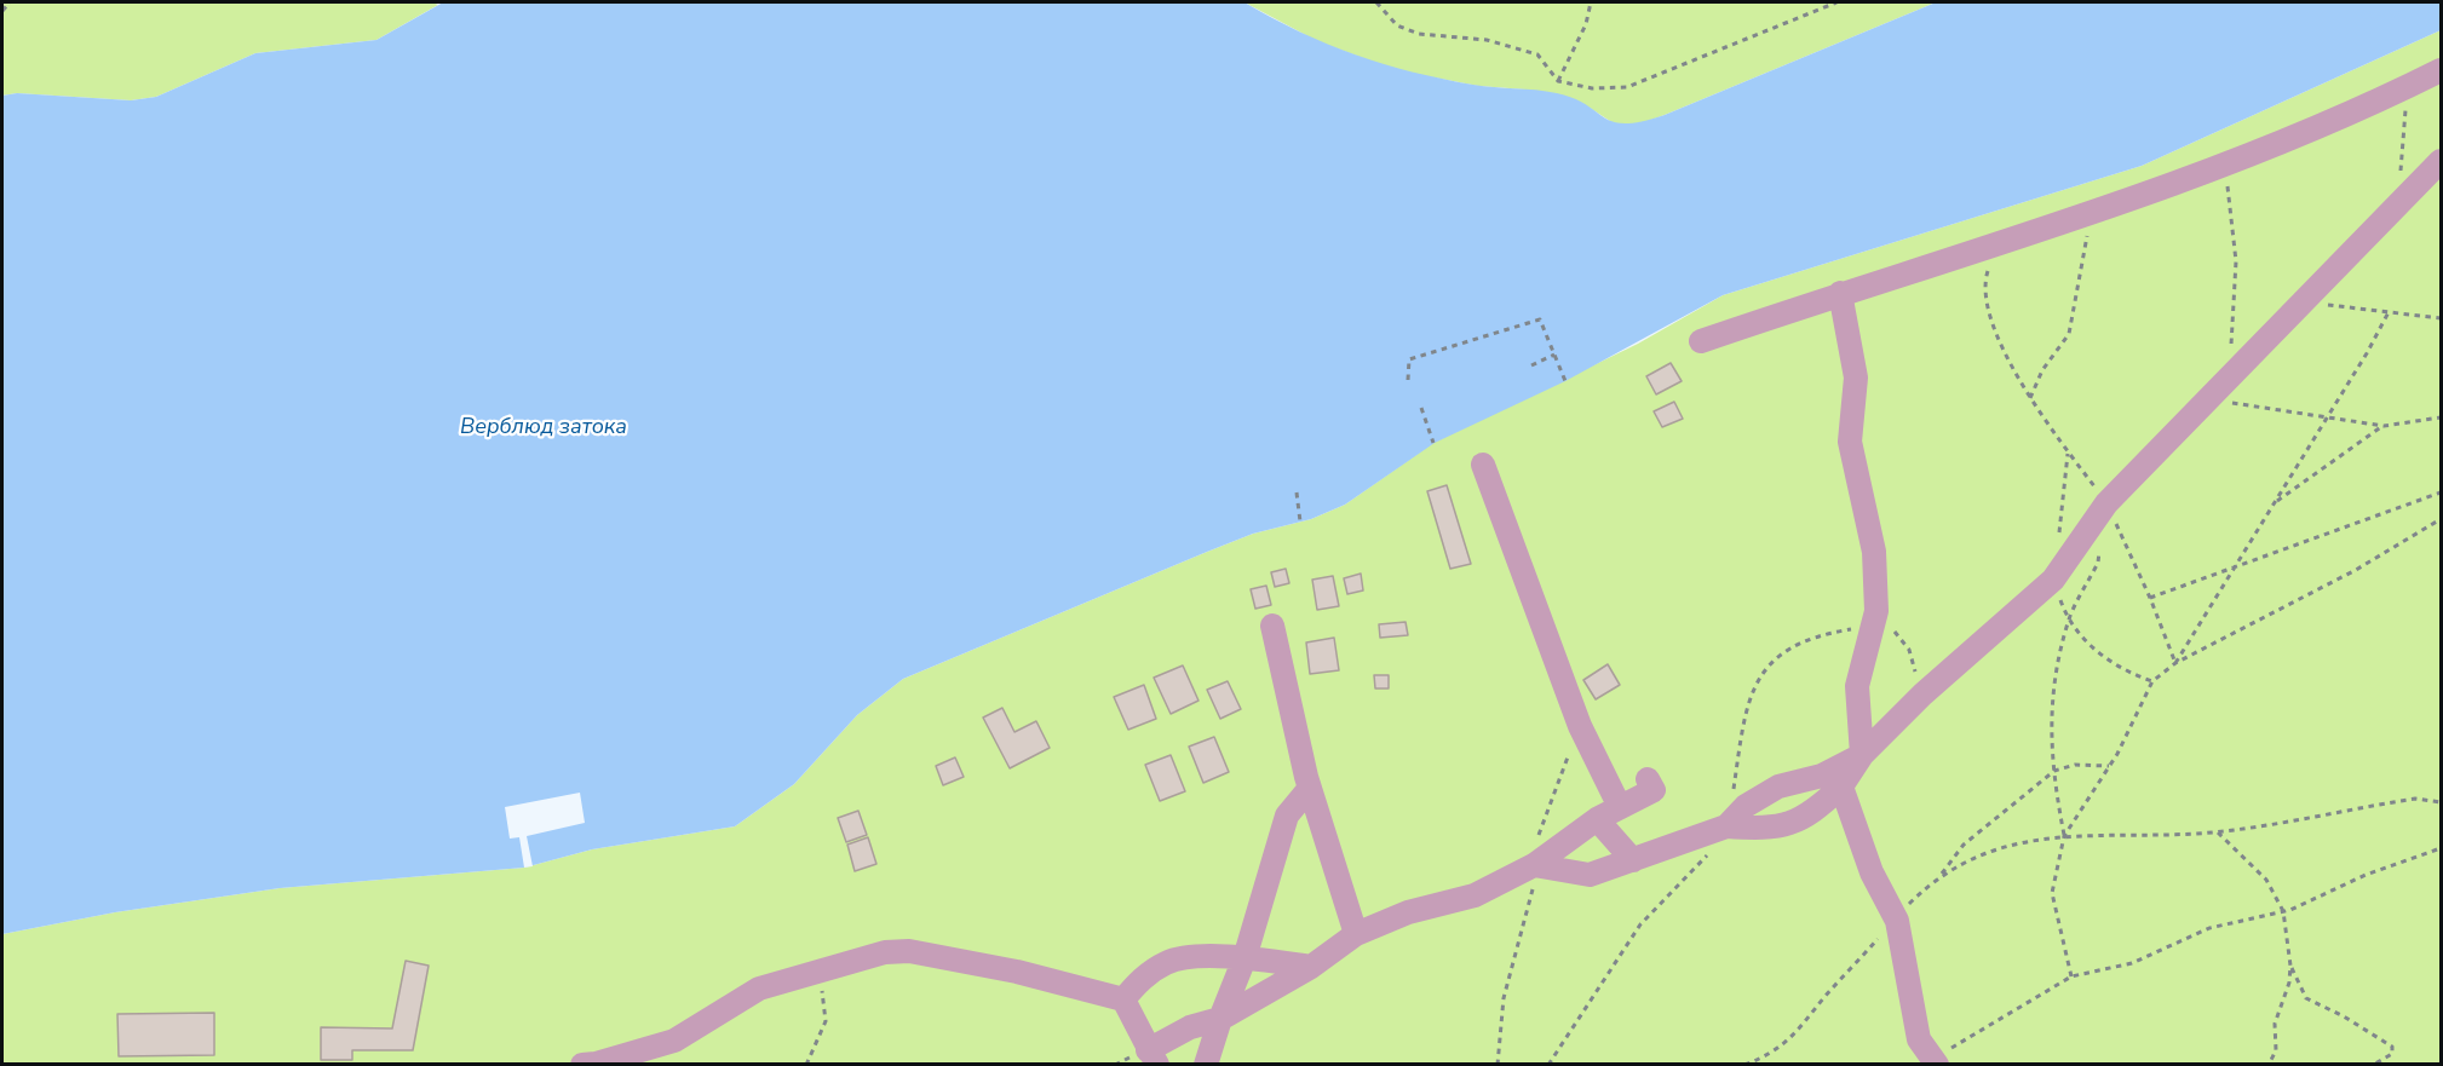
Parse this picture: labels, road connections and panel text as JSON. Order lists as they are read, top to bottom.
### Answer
{
  "water": ["Верблюд затока"]
}
